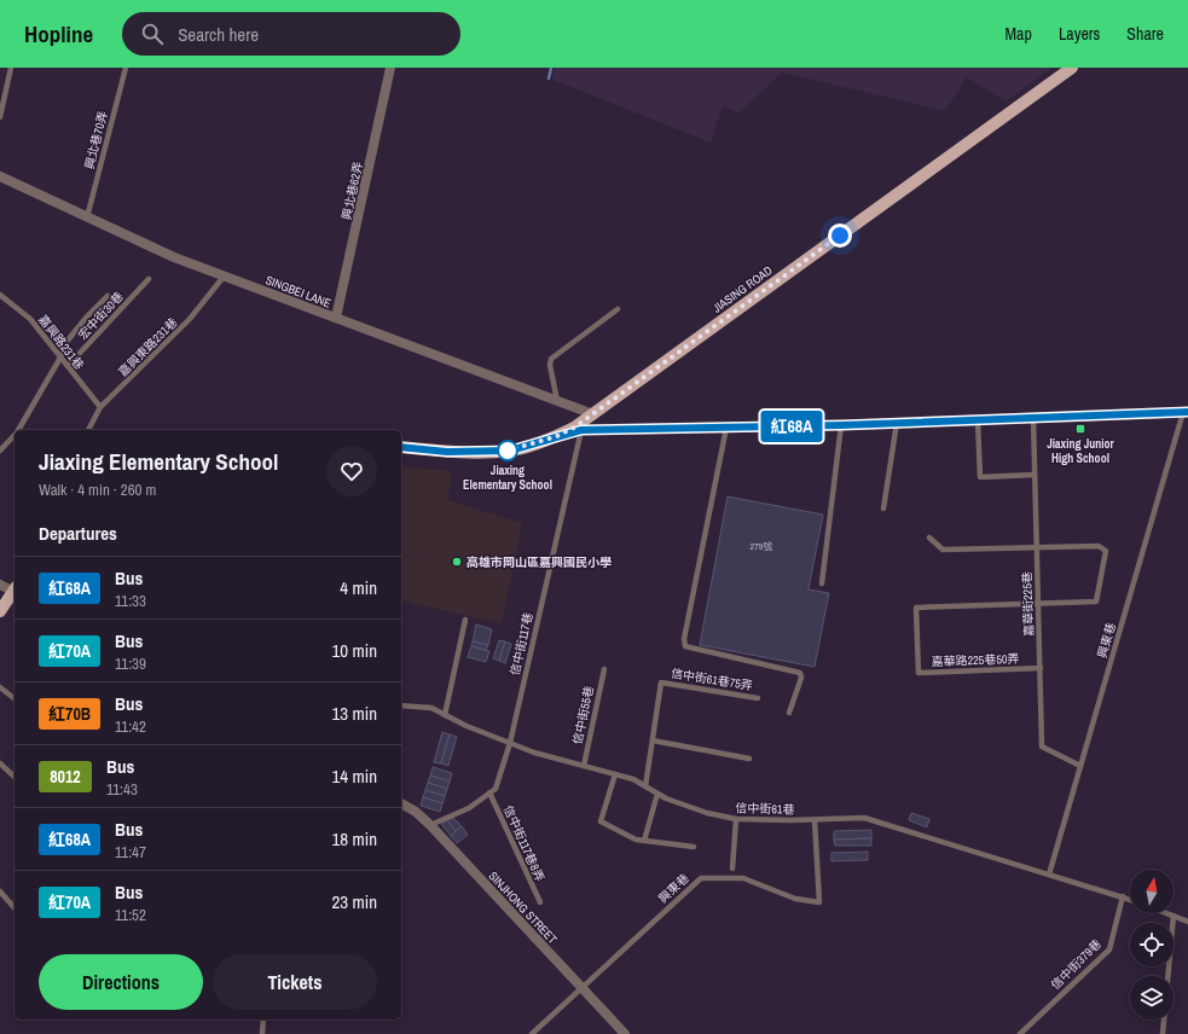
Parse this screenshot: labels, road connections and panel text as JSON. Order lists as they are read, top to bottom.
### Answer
{
  "streets": {
    "main road": ["JIASING ROAD"],
    "street": ["興北巷62弄", "SINGBEI LANE", "SINJHONG STREET"],
    "lane": [
      "興北巷70弄",
      "宏中街30巷",
      "嘉興路231巷",
      "嘉興東路231巷",
      "嘉華街225巷",
      "興東巷",
      "信中街117巷",
      "嘉華路225巷50弄",
      "信中街61巷75弄",
      "信中街55巷",
      "信中街61巷",
      "信中街117巷8弄",
      "信中街379巷"
    ]
  },
  "crossings": [
    ["興北巷70弄", "SINGBEI LANE"],
    ["興北巷62弄", "SINGBEI LANE"],
    ["JIASING ROAD", "SINGBEI LANE"],
    ["SINGBEI LANE", "嘉興東路231巷"],
    ["宏中街30巷", "嘉興路231巷"],
    ["嘉興路231巷", "嘉興東路231巷"],
    ["嘉華街225巷", "興東巷"],
    ["嘉華街225巷", "嘉華路225巷50弄"],
    ["興東巷", "信中街61巷"],
    ["興東巷", "SINJHONG STREET"],
    ["信中街117巷", "信中街61巷"],
    ["信中街117巷", "信中街117巷8弄"],
    ["信中街117巷", "SINJHONG STREET"],
    ["信中街61巷75弄", "信中街61巷"],
    ["信中街55巷", "信中街61巷"],
    ["信中街61巷", "信中街379巷"]
  ],
  "places": {
    "transit": ["Jiaxing Junior High School"],
    "other": ["Jiaxing Elementary School", "高雄市岡山區嘉興國民小學"]
  },
  "lines": ["bus line 紅68A"],
  "house_numbers": ["279號"],
  "north": "top",
  "page": {
    "header": "Hopline",
    "search": "Search here",
    "nav": ["Map", "Layers", "Share"],
    "on_map": "紅68A",
    "heading": [
      ["Jiaxing Elementary School", "Walk · 4 min · 260 m"],
      "Departures"
    ],
    "list": [
      {
        "mark": "紅68A",
        "name": "Bus",
        "note": "11:33",
        "value": "4 min"
      },
      {
        "mark": "紅70A",
        "name": "Bus",
        "note": "11:39",
        "value": "10 min"
      },
      {
        "mark": "紅70B",
        "name": "Bus",
        "note": "11:42",
        "value": "13 min"
      },
      {
        "mark": "8012",
        "name": "Bus",
        "note": "11:43",
        "value": "14 min"
      },
      {
        "mark": "紅68A",
        "name": "Bus",
        "note": "11:47",
        "value": "18 min"
      },
      {
        "mark": "紅70A",
        "name": "Bus",
        "note": "11:52",
        "value": "23 min"
      }
    ],
    "buttons": ["Directions", "Tickets"]
  }
}
